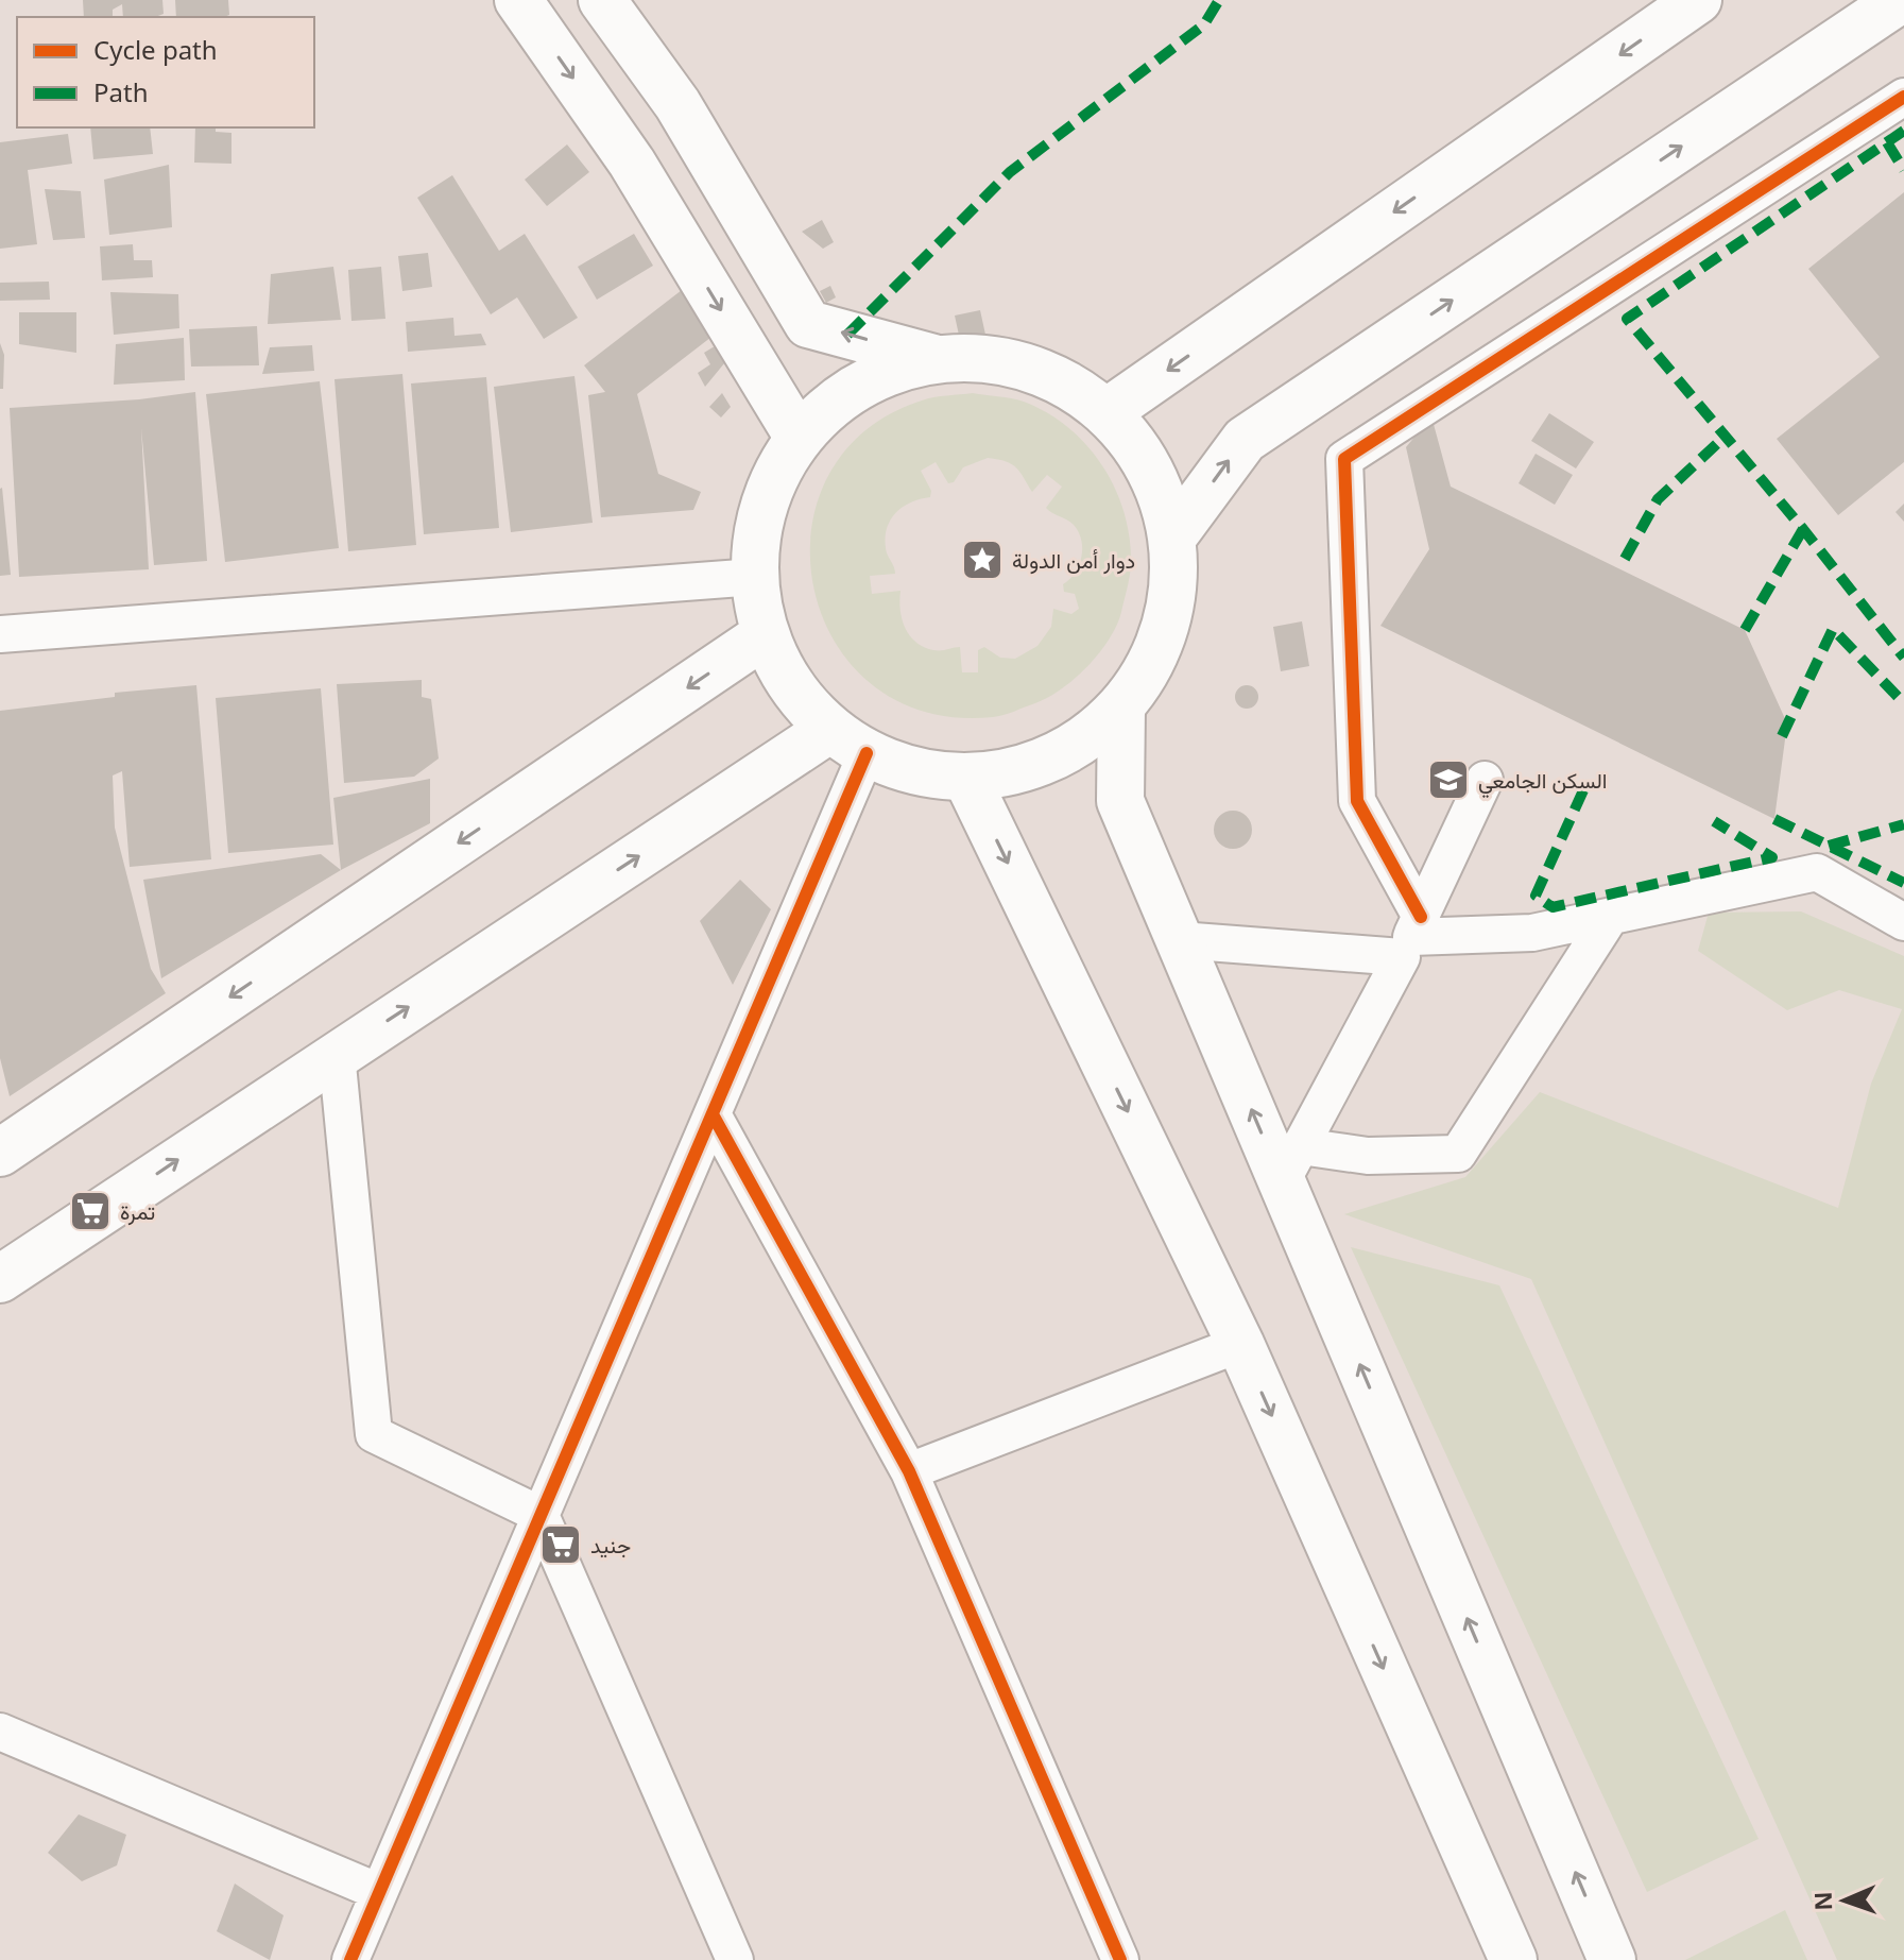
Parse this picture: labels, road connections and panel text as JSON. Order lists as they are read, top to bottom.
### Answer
{
  "places": {
    "place": ["دوار أمن الدولة"],
    "school or university": ["السكن الجامعي"],
    "supermarket": ["تمرة", "جنيد"]
  },
  "legend": ["Cycle path", "Path"],
  "north": "left"
}
